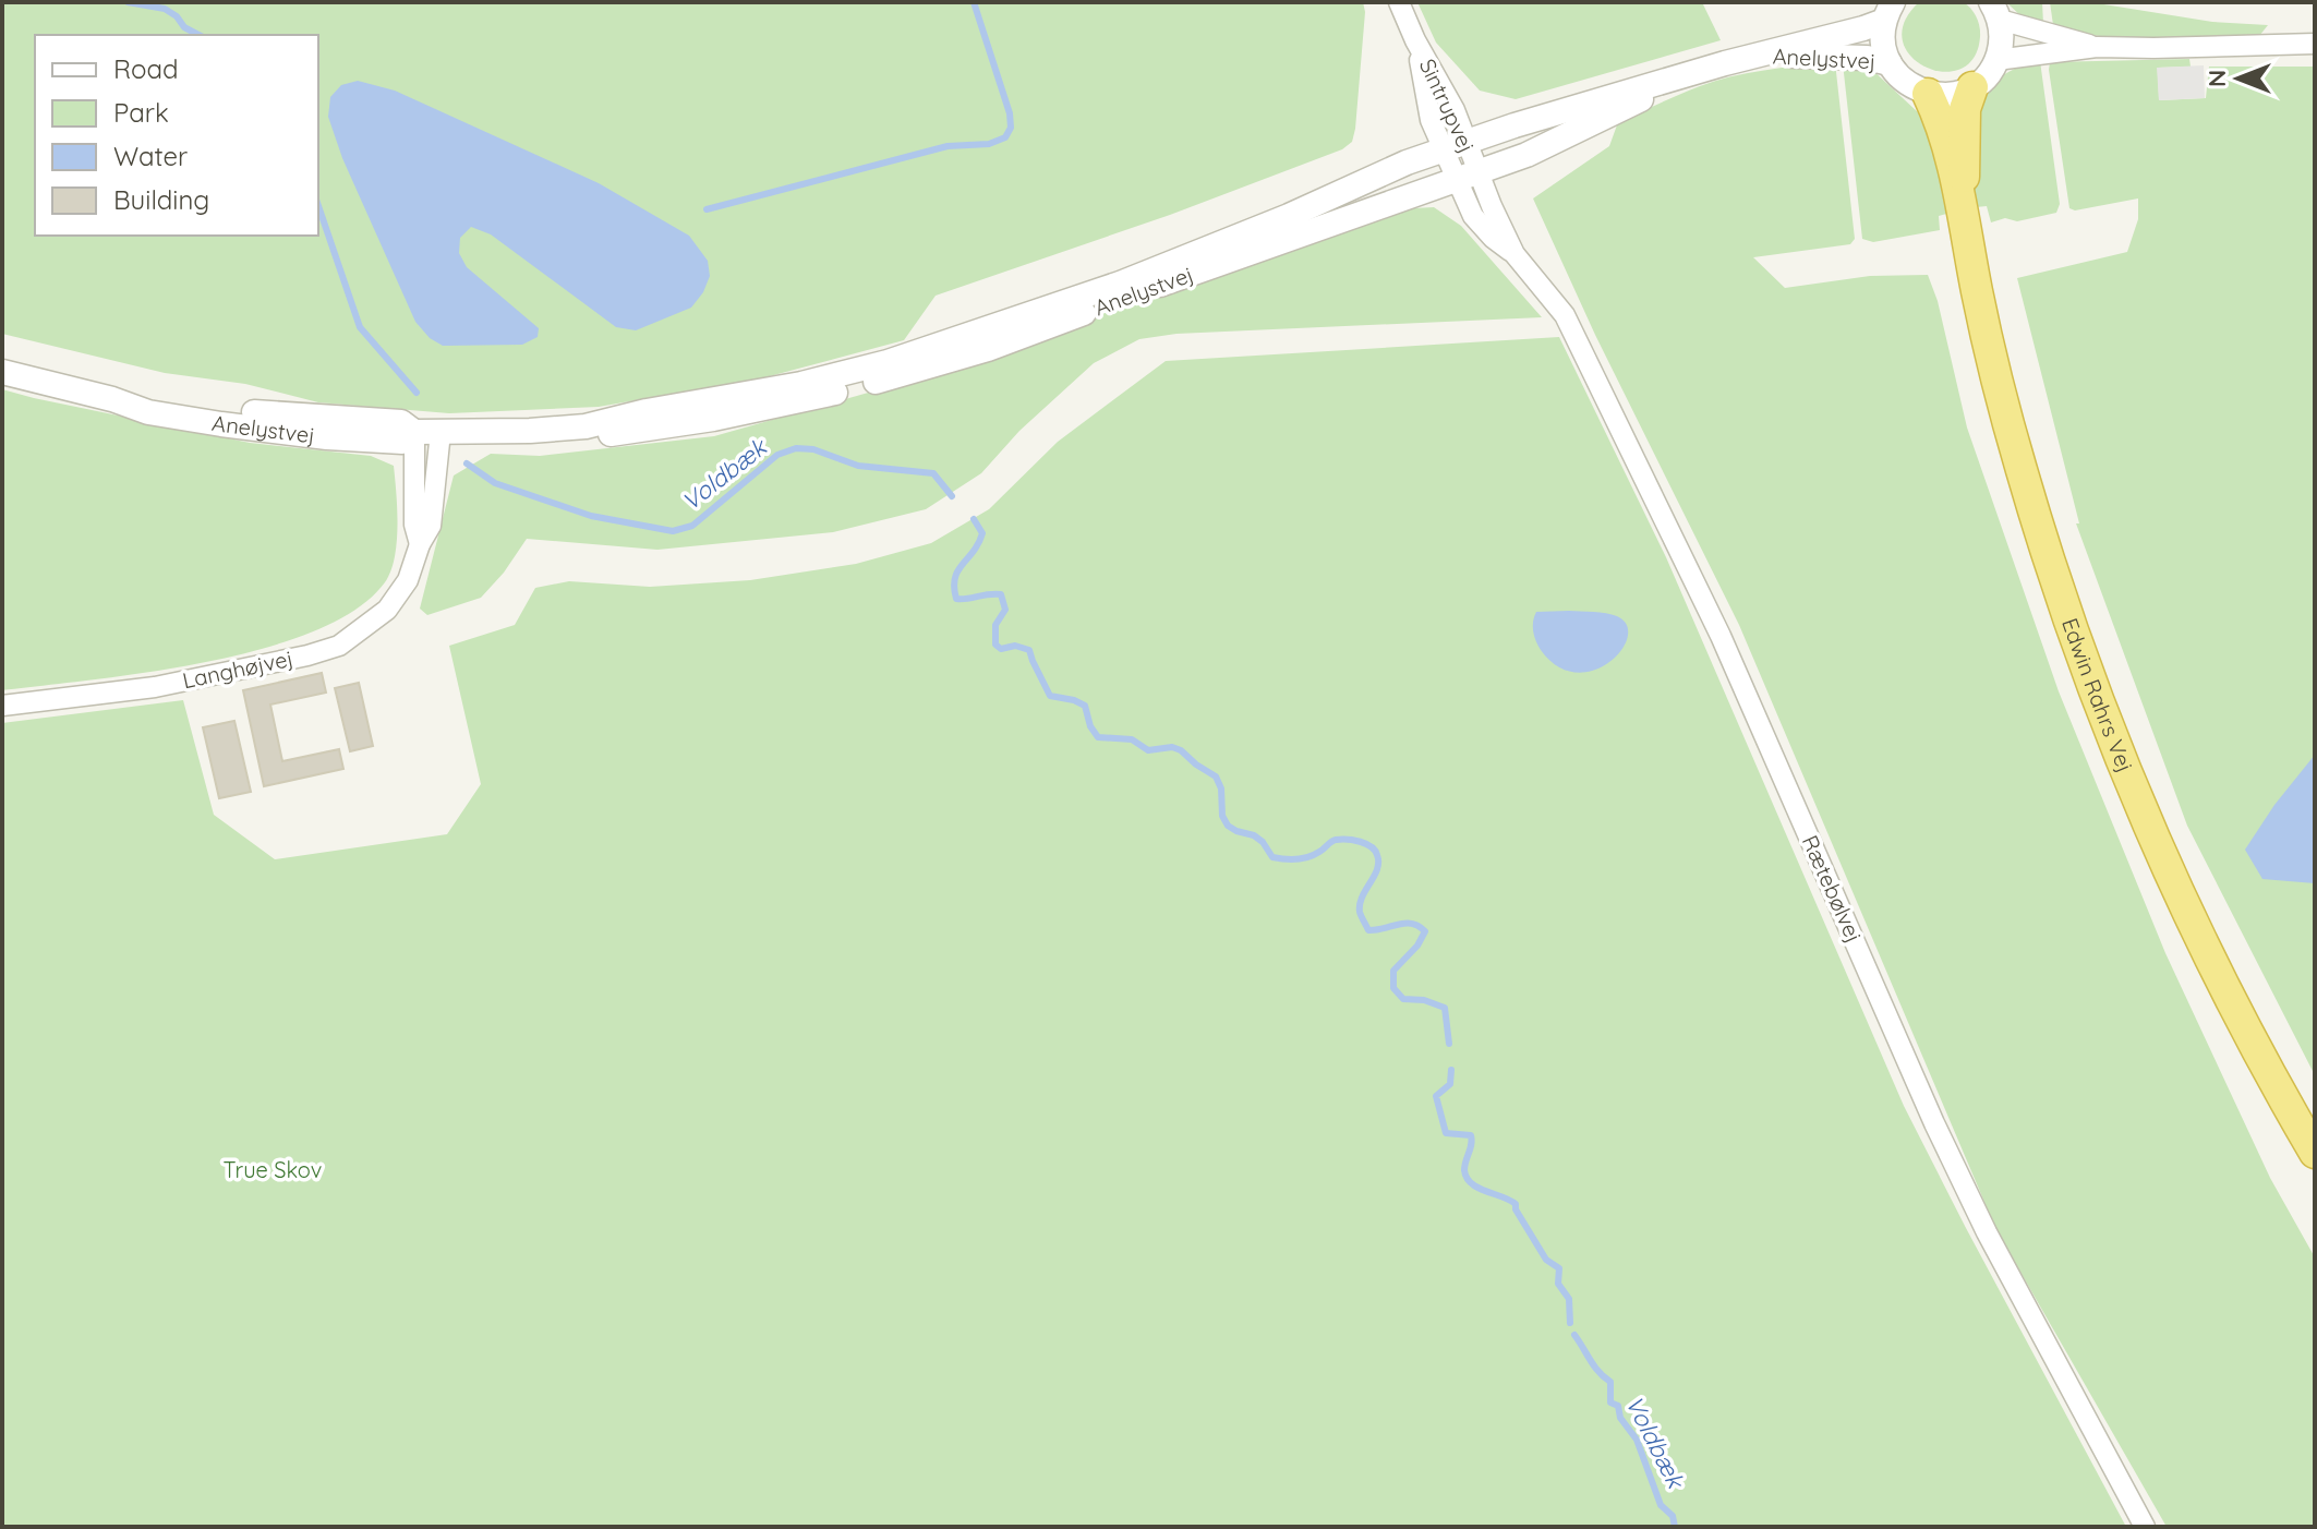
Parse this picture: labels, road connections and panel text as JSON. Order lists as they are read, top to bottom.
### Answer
{
  "streets": {
    "highway": ["Edwin Rahrs Vej"],
    "street": [
      "Anelystvej",
      "Sintrupvej",
      "Langhøjvej",
      "Rætebølvej"
    ]
  },
  "crossings": [
    ["Anelystvej", "Sintrupvej"],
    ["Anelystvej", "Langhøjvej"],
    ["Anelystvej", "Rætebølvej"],
    ["Sintrupvej", "Rætebølvej"]
  ],
  "water": ["Voldbæk"],
  "parks": ["True Skov"],
  "legend": [
    "Road",
    "Park",
    "Water",
    "Building"
  ],
  "north": "left"
}
